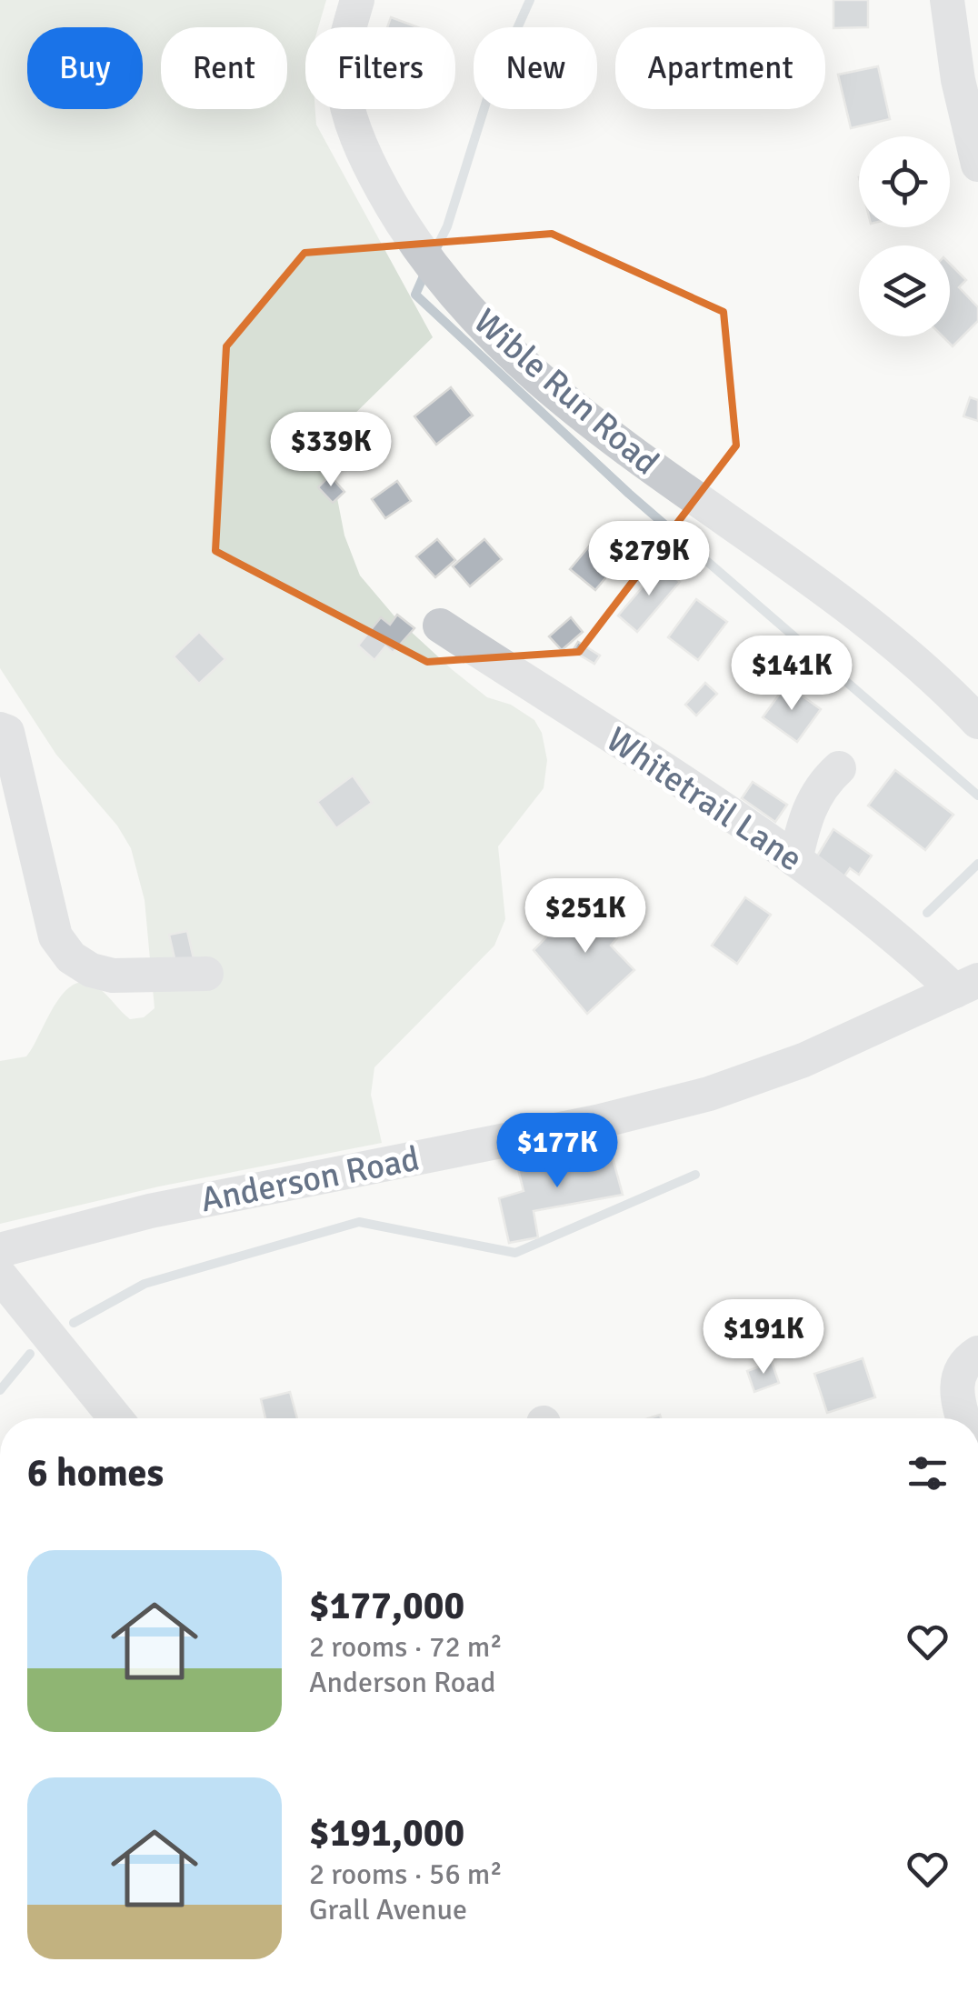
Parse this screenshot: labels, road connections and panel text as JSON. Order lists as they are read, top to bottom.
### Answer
{
  "streets": {
    "street": ["Wible Run Road", "Whitetrail Lane", "Anderson Road"]
  },
  "crossings": [
    ["Whitetrail Lane", "Anderson Road"]
  ],
  "page": {
    "chip": [
      "Buy",
      "Rent",
      "Filters",
      "New",
      "Apartment"
    ],
    "price": [
      "$339K",
      "$279K",
      "$141K",
      "$251K",
      "$177K",
      "$191K"
    ],
    "heading": "6 homes",
    "list": [
      {
        "name": "$177,000",
        "note": "2 rooms · 72 m² · Anderson Road"
      },
      {
        "name": "$191,000",
        "note": "2 rooms · 56 m² · Grall Avenue"
      }
    ]
  }
}
